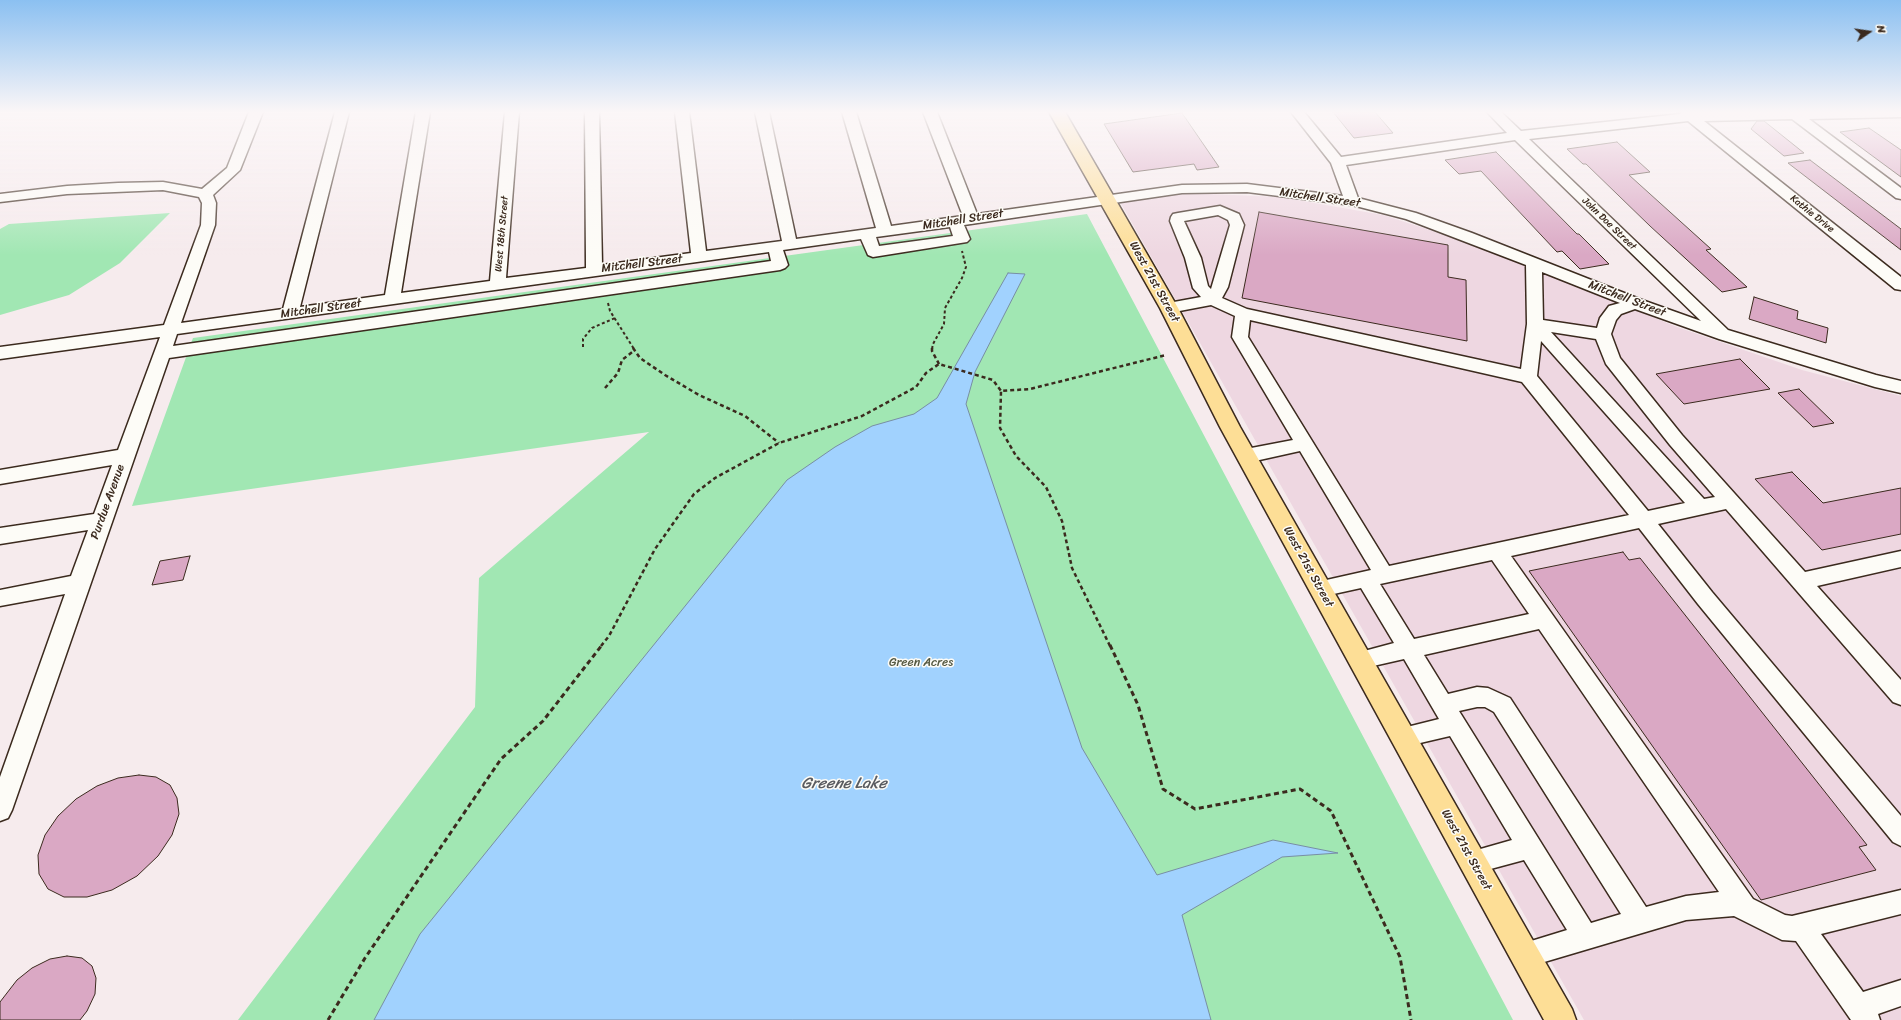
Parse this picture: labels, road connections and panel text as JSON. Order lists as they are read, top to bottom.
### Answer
{
  "streets": {
    "main road": ["West 21st Street"],
    "street": [
      "Mitchell Street",
      "Kathie Drive",
      "John Doe Street",
      "West 18th Street",
      "Purdue Avenue"
    ]
  },
  "crossings": [
    ["Mitchell Street", "John Doe Street"],
    ["Mitchell Street", "West 18th Street"],
    ["Mitchell Street", "West 21st Street"],
    ["Mitchell Street", "Purdue Avenue"]
  ],
  "water": ["Greene Lake"],
  "parks": ["Green Acres"],
  "north": "right"
}
